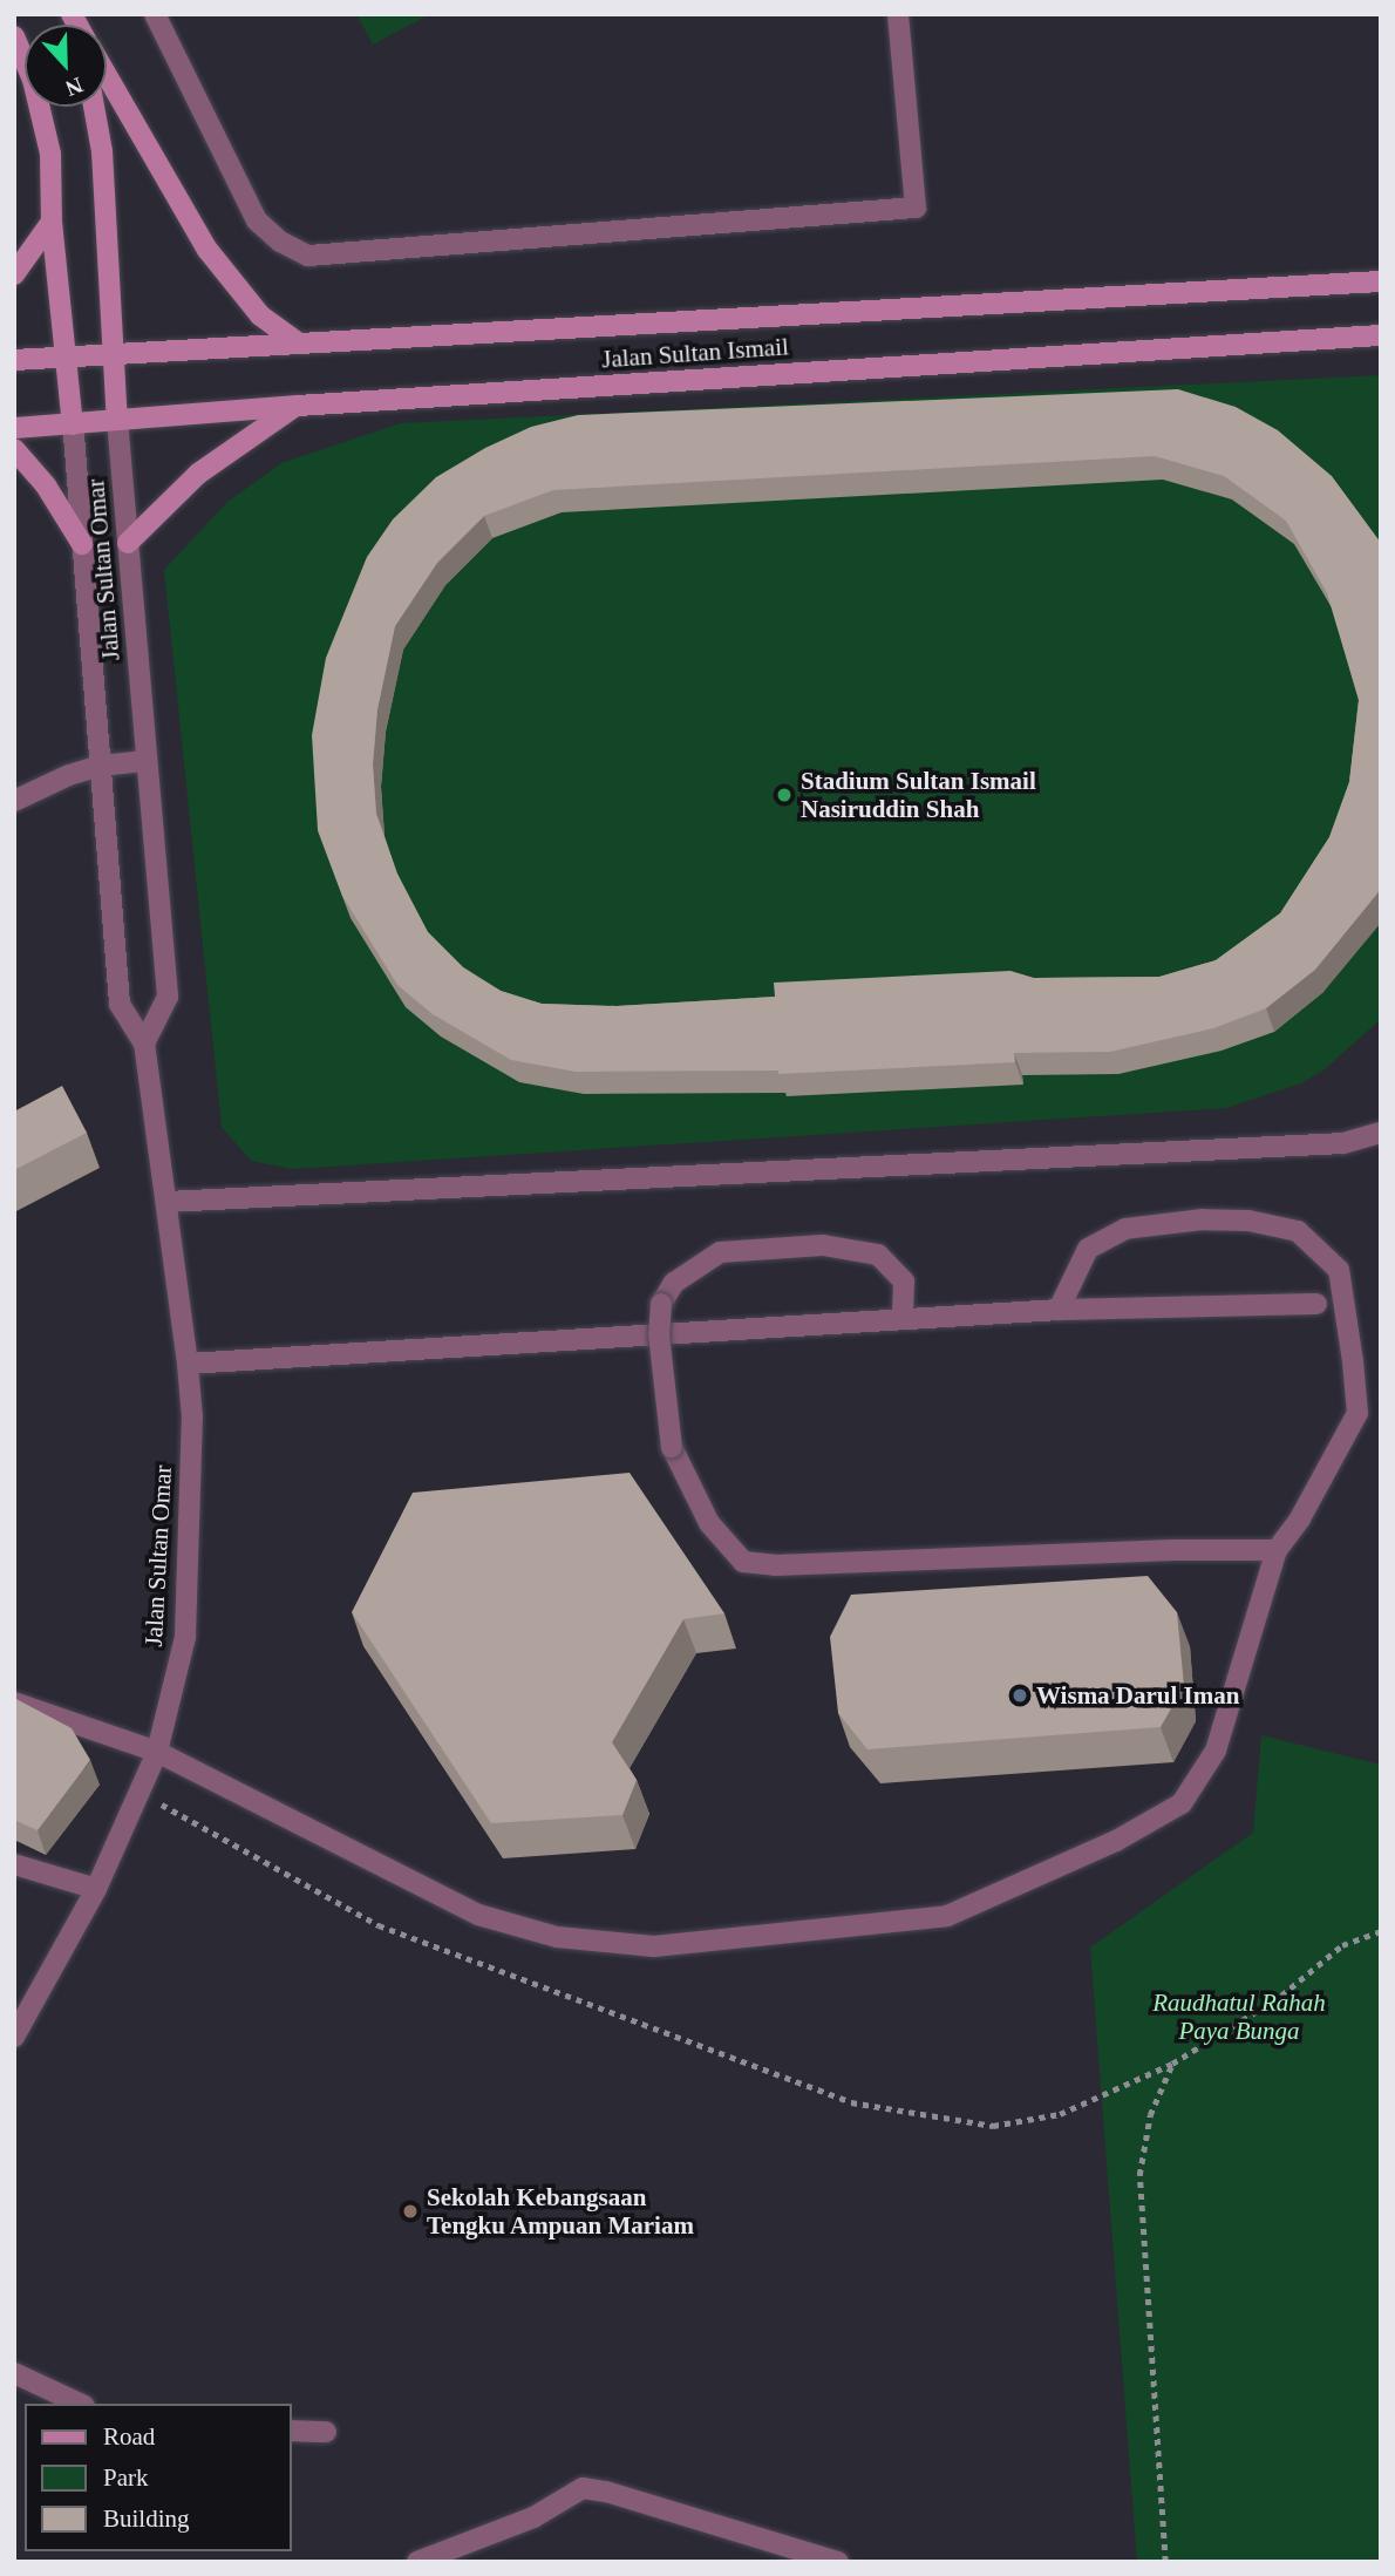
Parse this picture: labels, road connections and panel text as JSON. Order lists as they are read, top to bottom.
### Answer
{
  "streets": {
    "main road": ["Jalan Sultan Ismail", "Jalan Sultan Omar"]
  },
  "crossings": [
    ["Jalan Sultan Ismail", "Jalan Sultan Omar"]
  ],
  "parks": ["Raudhatul Rahah Paya Bunga"],
  "places": ["Stadium Sultan Ismail Nasiruddin Shah", "Wisma Darul Iman", "Sekolah Kebangsaan Tengku Ampuan Mariam"],
  "legend": ["Road", "Park", "Building"],
  "north": "bottom"
}
